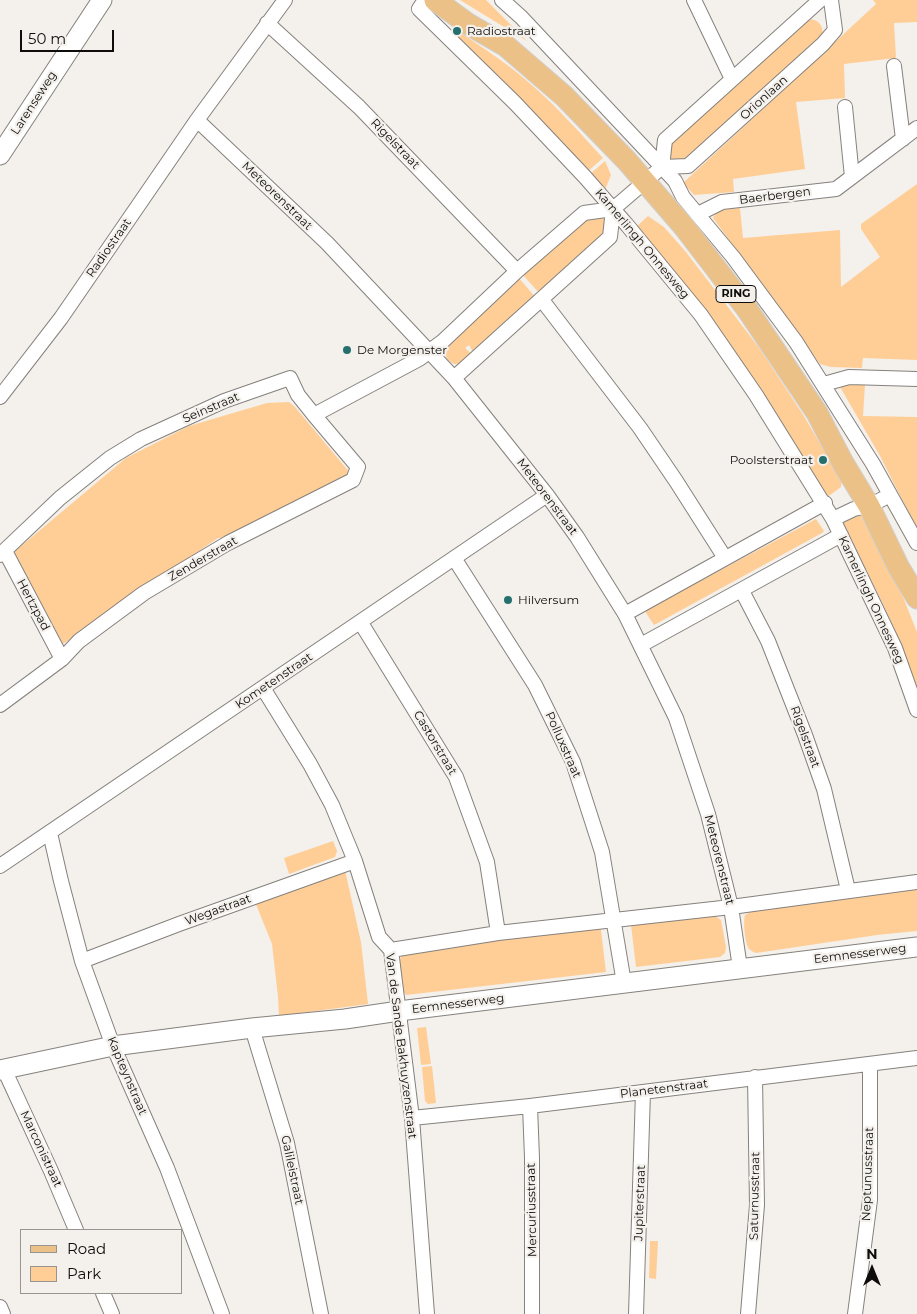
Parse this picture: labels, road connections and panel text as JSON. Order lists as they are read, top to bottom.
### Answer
{
  "streets": {
    "main road": ["RING"],
    "street": [
      "Orionlaan",
      "Larenseweg",
      "Rigelstraat",
      "Meteorenstraat",
      "Baerbergen",
      "Kamerlingh Onnesweg",
      "Radiostraat",
      "Seinstraat",
      "Zenderstraat",
      "Hertzpad",
      "Kometenstraat",
      "Castorstraat",
      "Polluxstraat",
      "Wegastraat",
      "Eemnesserweg",
      "Van de Sande Bakhuyzenstraat",
      "Kapteynstraat",
      "Planetenstraat",
      "Marconistraat",
      "Galileistraat",
      "Neptunusstraat",
      "Saturnusstraat",
      "Jupiterstraat",
      "Mercuriusstraat"
    ]
  },
  "crossings": [
    ["Rigelstraat", "Radiostraat"],
    ["Meteorenstraat", "Radiostraat"],
    ["Meteorenstraat", "Kometenstraat"],
    ["Meteorenstraat", "Eemnesserweg"],
    ["Seinstraat", "Zenderstraat"],
    ["Seinstraat", "Hertzpad"],
    ["Zenderstraat", "Hertzpad"],
    ["Kometenstraat", "Castorstraat"],
    ["Kometenstraat", "Polluxstraat"],
    ["Kometenstraat", "Van de Sande Bakhuyzenstraat"],
    ["Kometenstraat", "Kapteynstraat"],
    ["Polluxstraat", "Eemnesserweg"],
    ["Wegastraat", "Van de Sande Bakhuyzenstraat"],
    ["Wegastraat", "Kapteynstraat"],
    ["Eemnesserweg", "Van de Sande Bakhuyzenstraat"],
    ["Eemnesserweg", "Kapteynstraat"],
    ["Eemnesserweg", "Marconistraat"],
    ["Eemnesserweg", "Galileistraat"],
    ["Van de Sande Bakhuyzenstraat", "Planetenstraat"],
    ["Planetenstraat", "Neptunusstraat"],
    ["Planetenstraat", "Saturnusstraat"],
    ["Planetenstraat", "Jupiterstraat"],
    ["Planetenstraat", "Mercuriusstraat"]
  ],
  "places": [
    "Radiostraat",
    "De Morgenster",
    "Poolsterstraat",
    "Hilversum"
  ],
  "legend": ["Road", "Park"],
  "scale_bar": "50 m",
  "north": "top"
}
